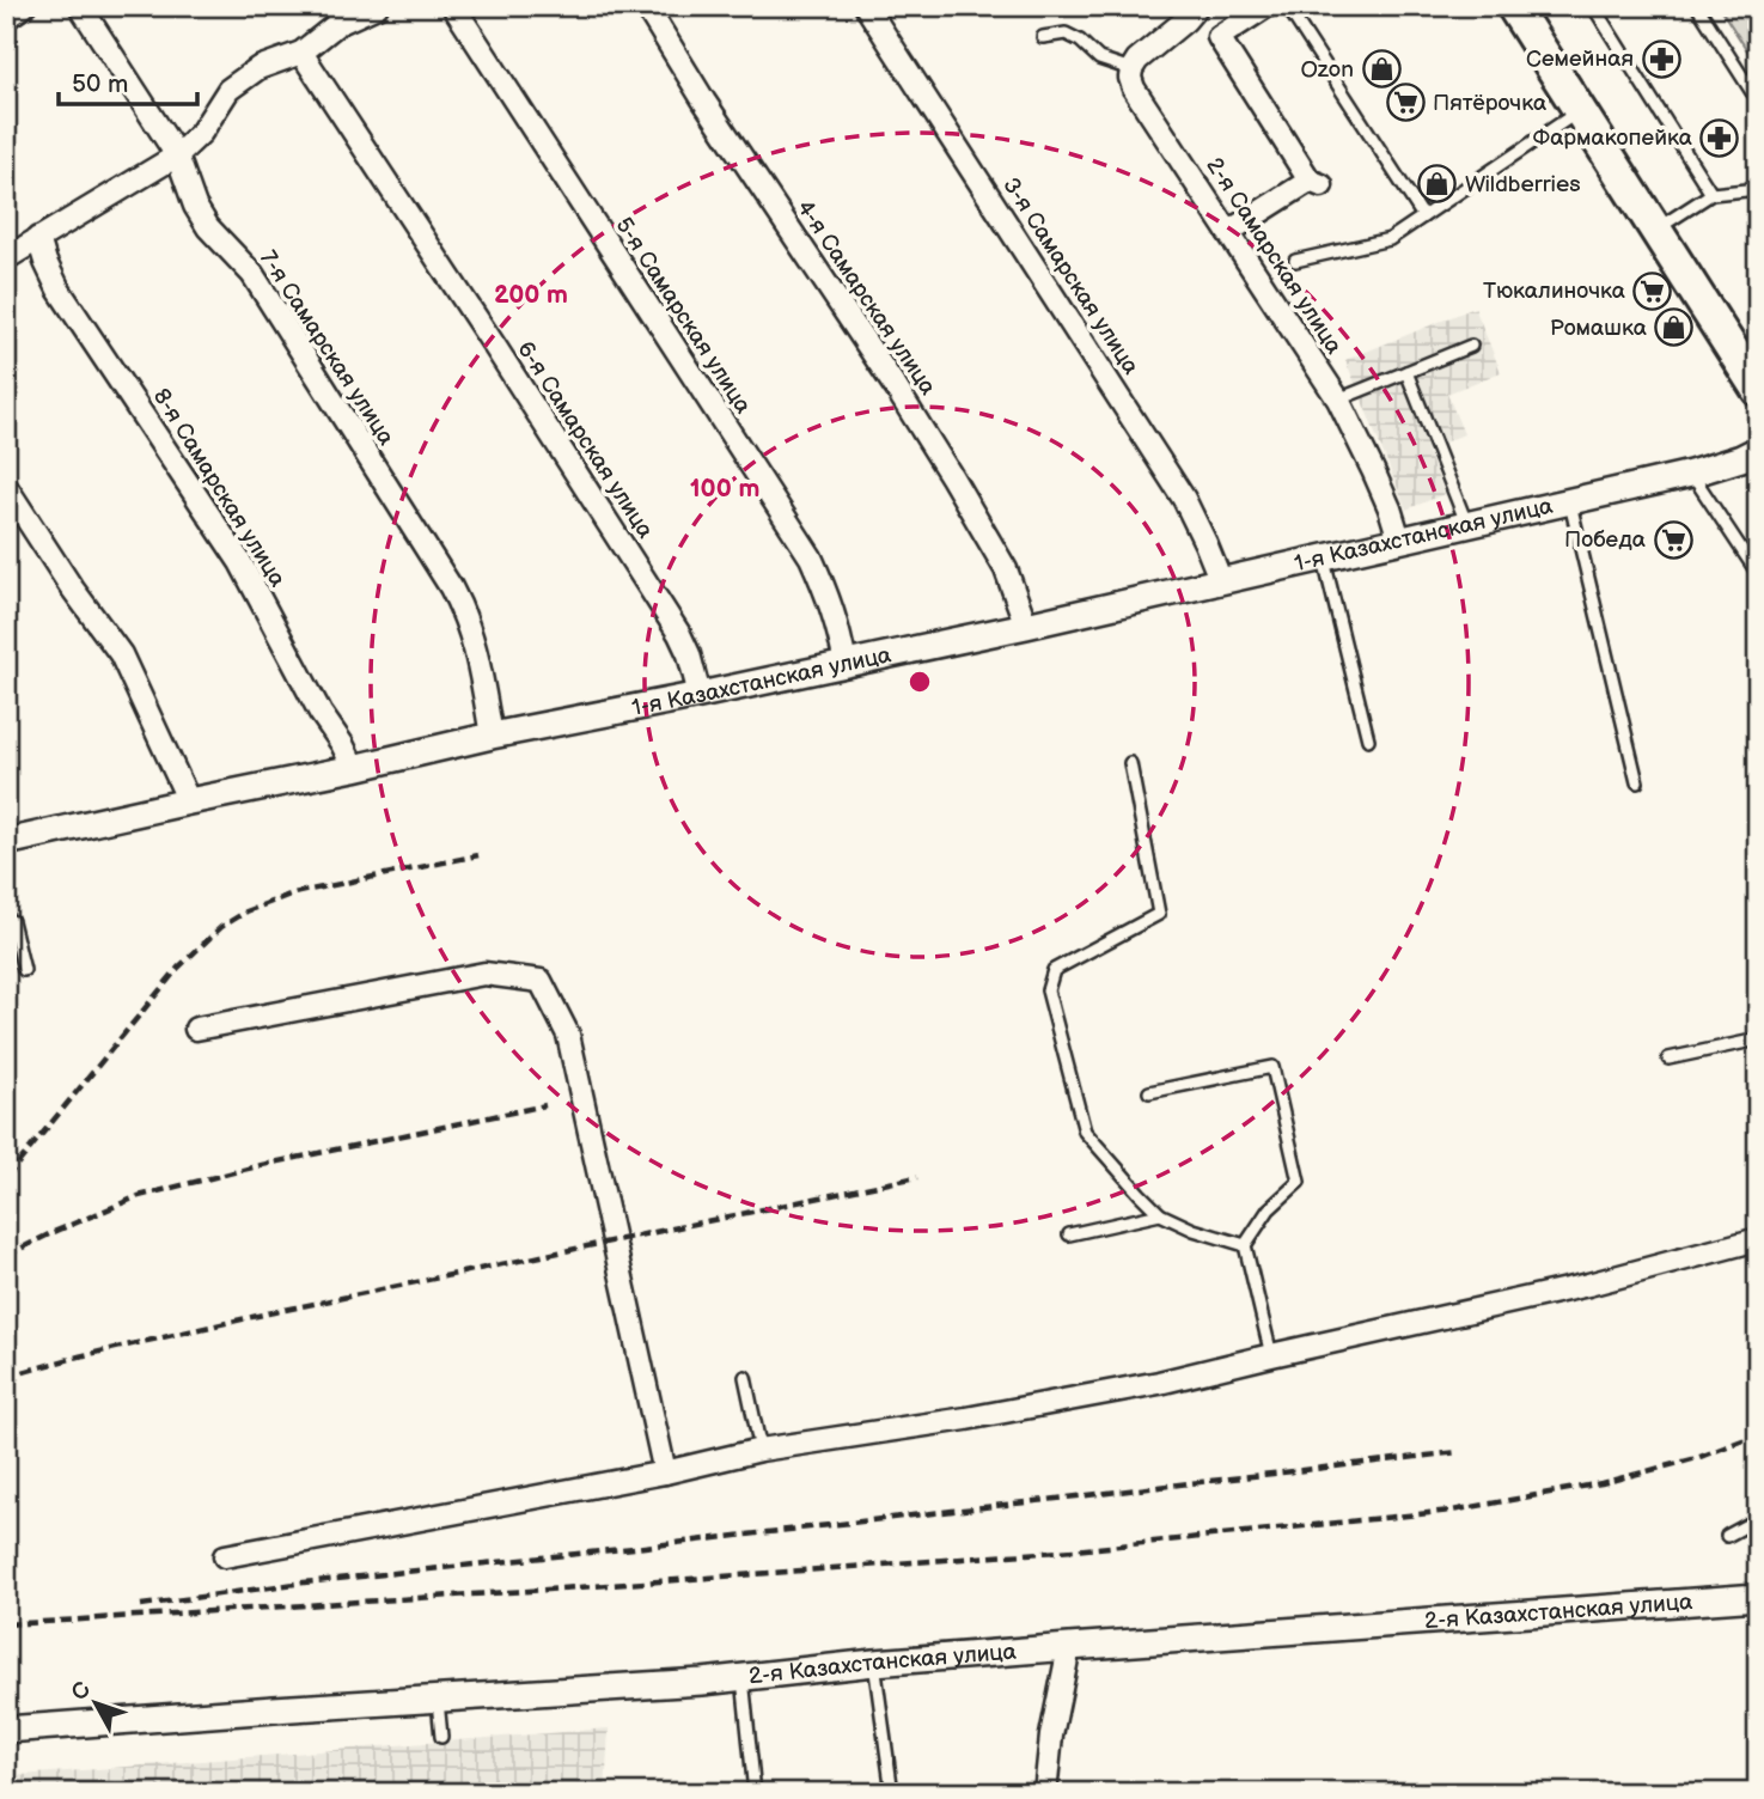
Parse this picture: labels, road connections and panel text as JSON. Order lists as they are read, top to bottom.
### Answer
{
  "streets": {
    "street": [
      "2-я Самарская улица",
      "3-я Самарская улица",
      "4-я Самарская улица",
      "5-я Самарская улица",
      "7-я Самарская улица",
      "6-я Самарская улица",
      "8-я Самарская улица",
      "1-я Казахстанская улица",
      "2-я Казахстанская улица"
    ]
  },
  "crossings": [
    ["2-я Самарская улица", "1-я Казахстанская улица"],
    ["3-я Самарская улица", "1-я Казахстанская улица"],
    ["4-я Самарская улица", "1-я Казахстанская улица"],
    ["5-я Самарская улица", "1-я Казахстанская улица"],
    ["7-я Самарская улица", "1-я Казахстанская улица"],
    ["6-я Самарская улица", "1-я Казахстанская улица"],
    ["8-я Самарская улица", "1-я Казахстанская улица"]
  ],
  "places": {
    "pharmacy": ["Семейная", "Фармакопейка"],
    "shop": ["Ozon", "Wildberries", "Ромашка"],
    "supermarket": ["Пятёрочка", "Тюкалиночка", "Победа"]
  },
  "scale_bar": "50 m",
  "north": "top left",
  "rings": ["200 m", "100 m"]
}
